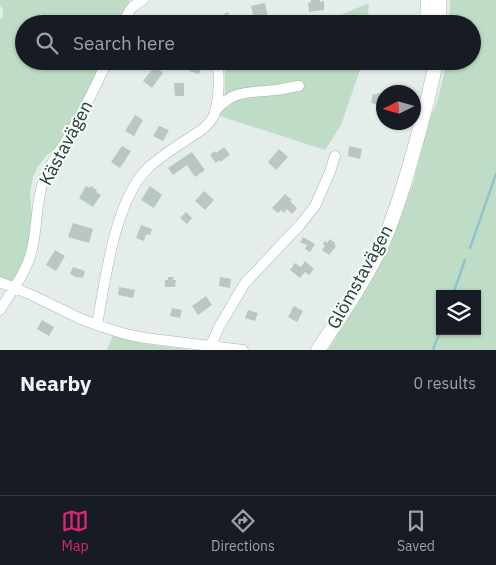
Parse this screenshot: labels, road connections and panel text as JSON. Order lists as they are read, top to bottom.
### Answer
{
  "streets": {
    "main road": ["Glömstavägen"],
    "street": ["Kästavägen"]
  },
  "north": "left",
  "page": {
    "search": "Search here",
    "heading": ["Nearby", "0 results"],
    "nav": ["Map", "Directions", "Saved"]
  }
}
